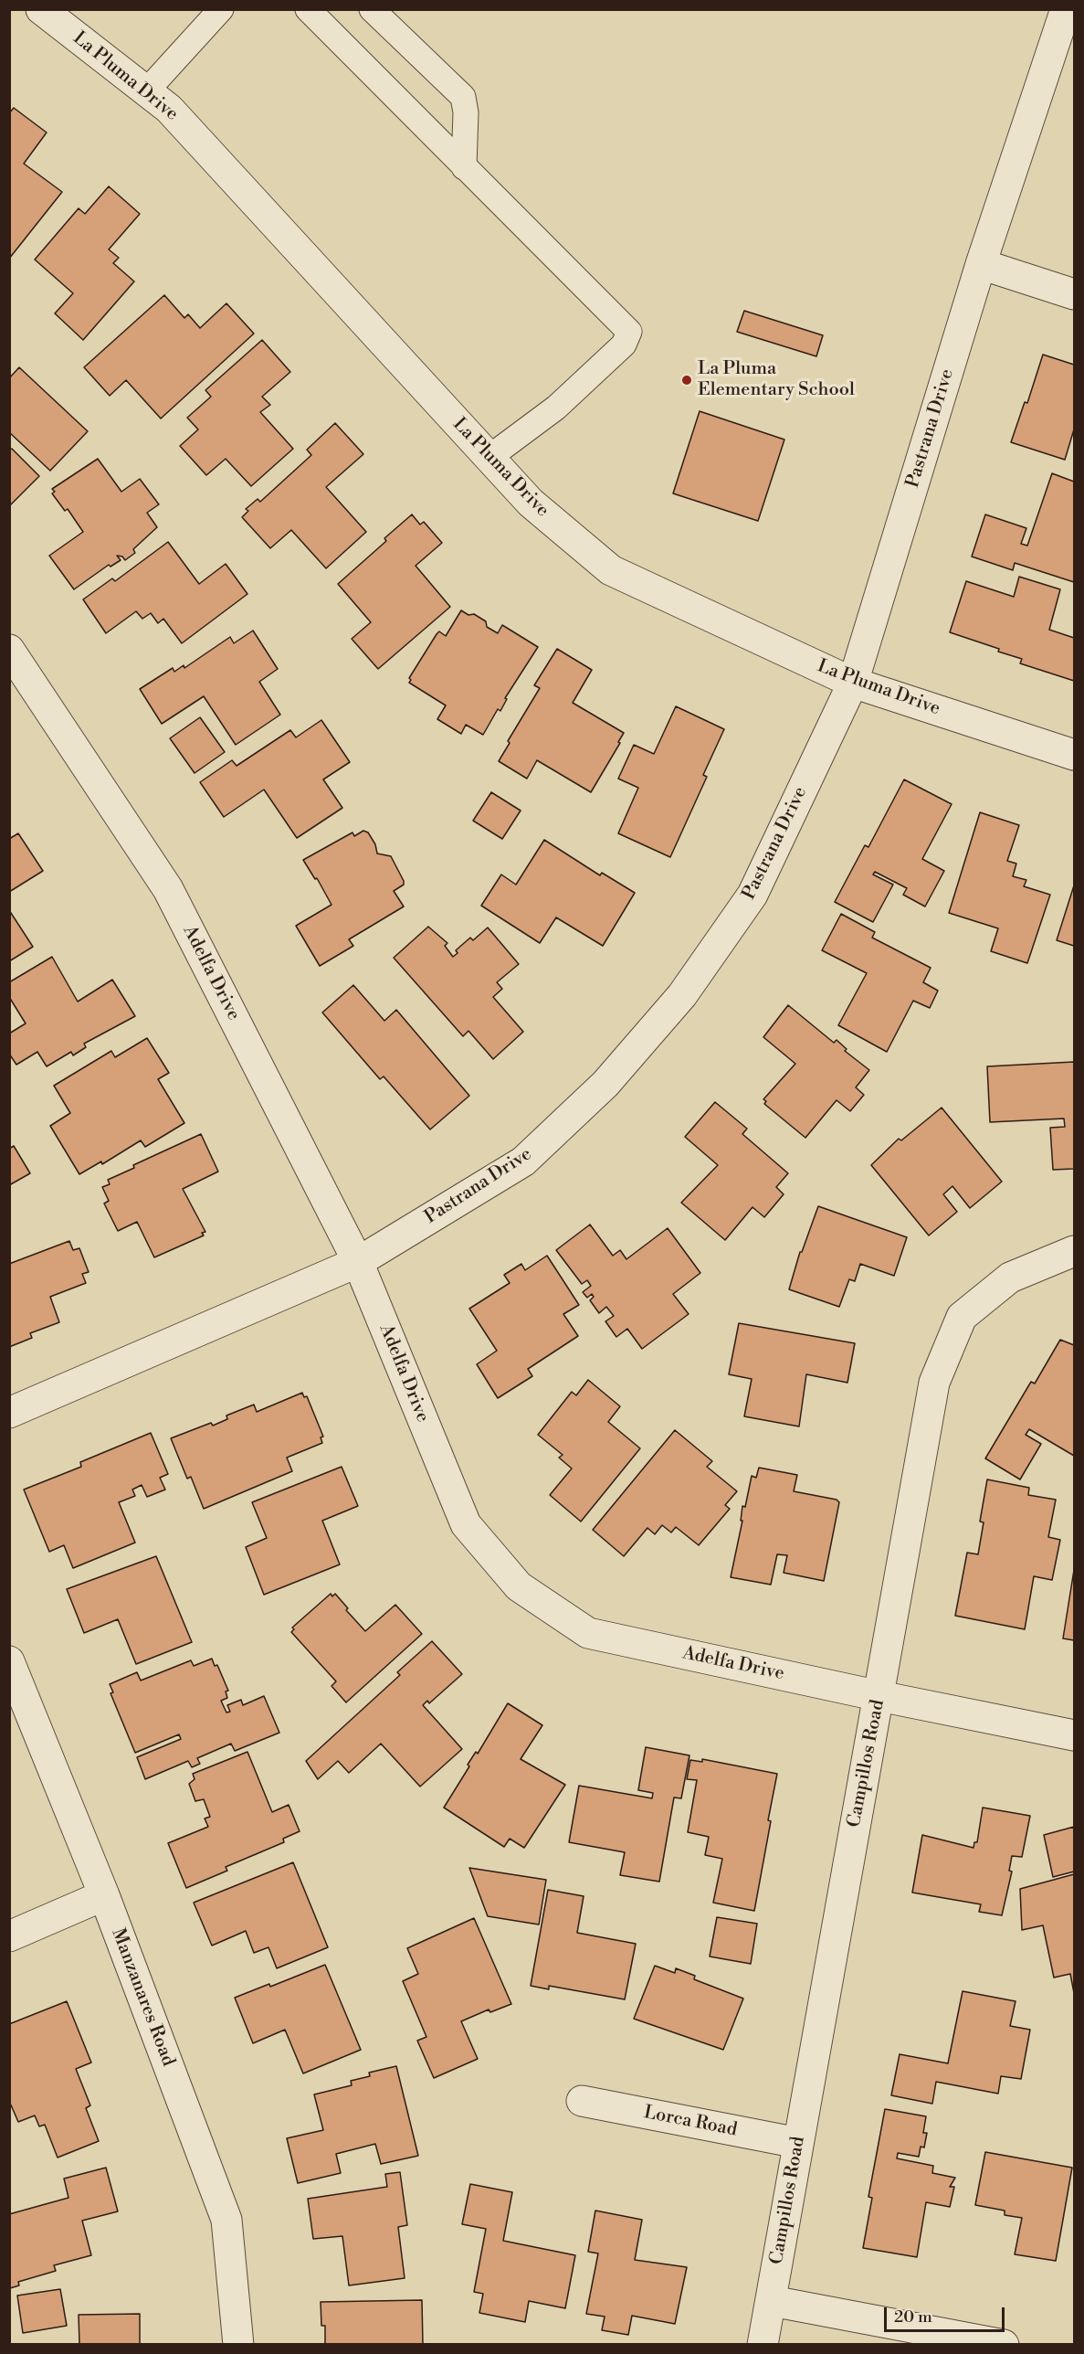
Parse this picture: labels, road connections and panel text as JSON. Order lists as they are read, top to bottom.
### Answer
{
  "streets": {
    "street": [
      "La Pluma Drive",
      "Pastrana Drive",
      "Adelfa Drive",
      "Campillos Road",
      "Manzanares Road",
      "Lorca Road"
    ]
  },
  "crossings": [
    ["La Pluma Drive", "Pastrana Drive"],
    ["Pastrana Drive", "Adelfa Drive"],
    ["Adelfa Drive", "Campillos Road"],
    ["Campillos Road", "Lorca Road"]
  ],
  "places": ["La Pluma Elementary School"],
  "scale_bar": "20 m"
}
